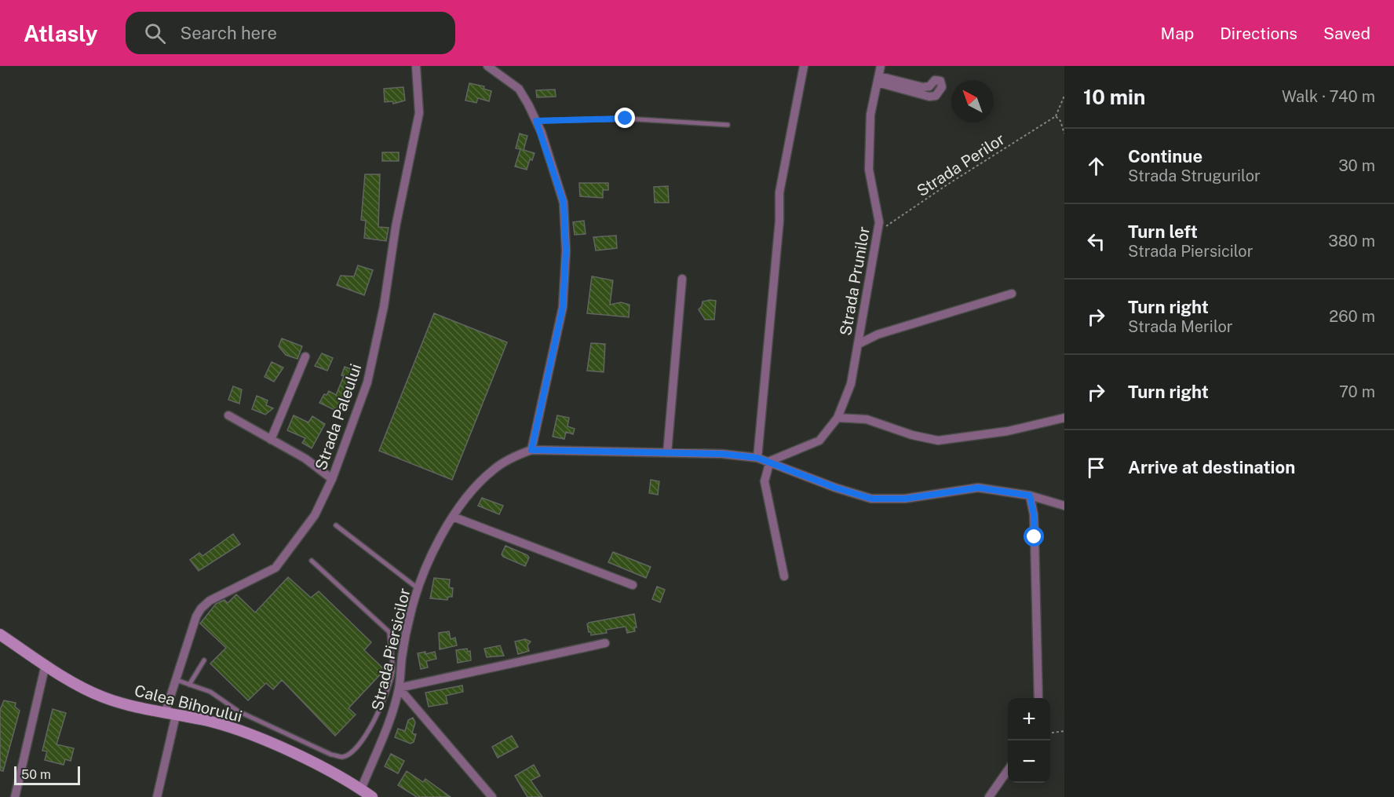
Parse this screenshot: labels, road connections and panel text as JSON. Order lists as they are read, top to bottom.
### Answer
{
  "streets": {
    "main road": ["Calea Bihorului"],
    "street": ["Strada Prunilor", "Strada Paleului", "Strada Piersicilor"],
    "path": ["Strada Perilor"]
  },
  "crossings": [
    ["Strada Perilor", "Strada Prunilor"],
    ["Strada Prunilor", "Strada Piersicilor"],
    ["Strada Paleului", "Calea Bihorului"],
    ["Strada Piersicilor", "Calea Bihorului"]
  ],
  "scale_bar": "50 m",
  "north": "top left",
  "page": {
    "header": "Atlasly",
    "search": "Search here",
    "nav": ["Map", "Directions", "Saved"],
    "heading": ["10 min", "Walk · 740 m"],
    "list": [
      ["Continue", "Strada Strugurilor", "30 m"],
      ["Turn left", "Strada Piersicilor", "380 m"],
      ["Turn right", "Strada Merilor", "260 m"],
      ["Turn right", "70 m"],
      "Arrive at destination"
    ],
    "map_buttons": ["+", "−"],
    "scale": "50 m"
  }
}
